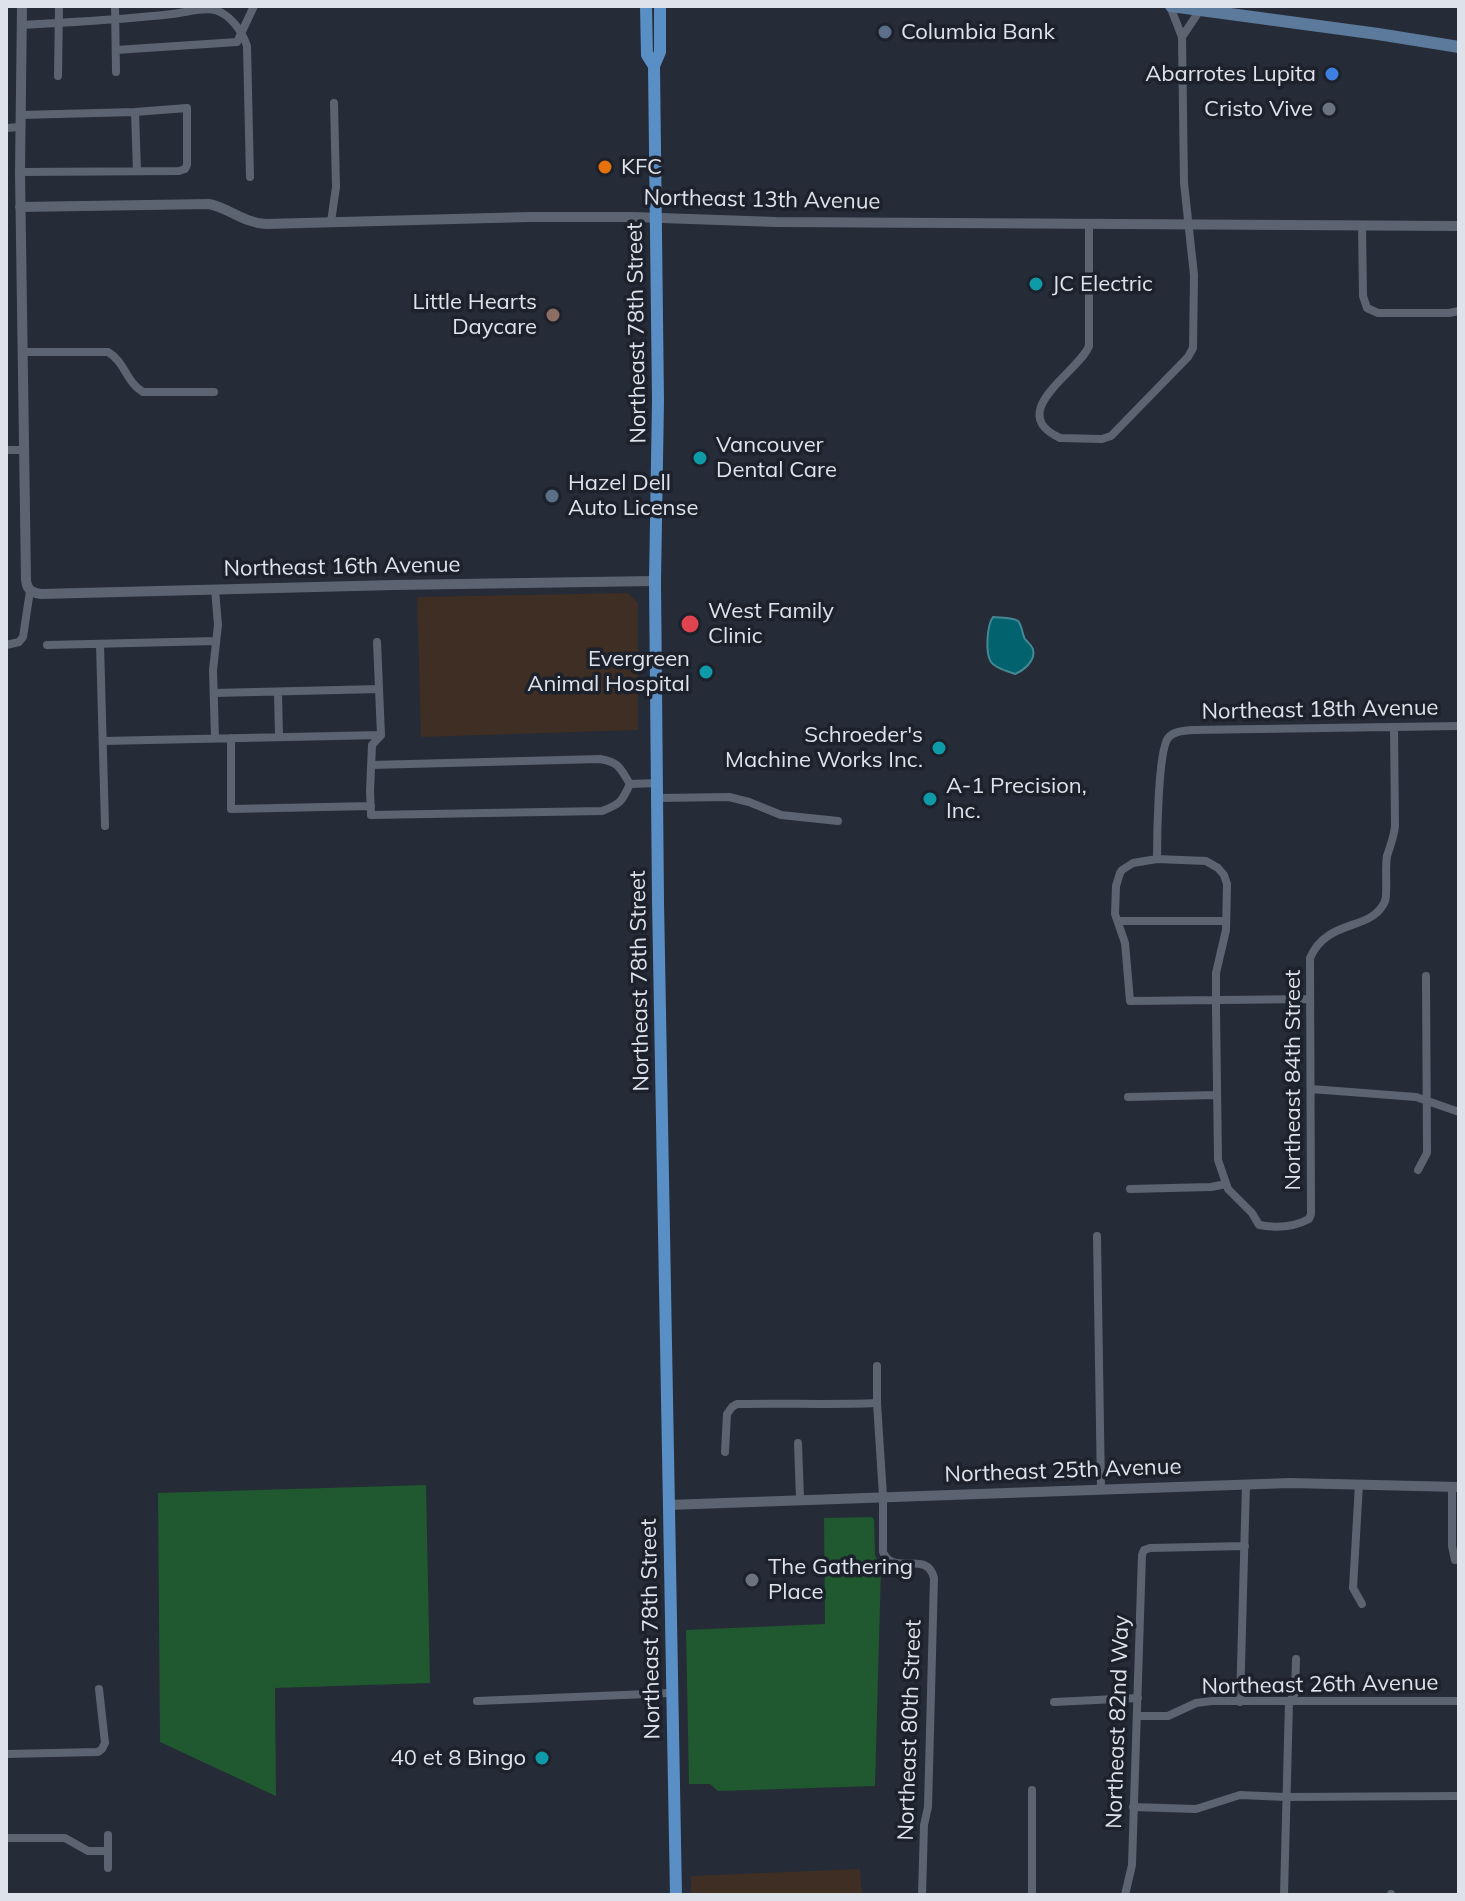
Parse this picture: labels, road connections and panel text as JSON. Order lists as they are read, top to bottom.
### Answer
{
  "streets": {
    "main road": ["Northeast 78th Street"],
    "street": [
      "Northeast 13th Avenue",
      "Northeast 16th Avenue",
      "Northeast 18th Avenue",
      "Northeast 84th Street",
      "Northeast 25th Avenue",
      "Northeast 26th Avenue",
      "Northeast 82nd Way",
      "Northeast 80th Street"
    ]
  },
  "crossings": [
    ["Northeast 13th Avenue", "Northeast 78th Street"],
    ["Northeast 78th Street", "Northeast 16th Avenue"],
    ["Northeast 78th Street", "Northeast 25th Avenue"],
    ["Northeast 18th Avenue", "Northeast 84th Street"],
    ["Northeast 25th Avenue", "Northeast 80th Street"],
    ["Northeast 26th Avenue", "Northeast 82nd Way"]
  ],
  "places": [
    "Columbia Bank",
    "Abarrotes Lupita",
    "Cristo Vive",
    "KFC",
    "JC Electric",
    "Little Hearts Daycare",
    "Vancouver Dental Care",
    "Hazel Dell Auto License",
    "West Family Clinic",
    "Evergreen Animal Hospital",
    "Schroeder's Machine Works Inc.",
    "A-1 Precision, Inc.",
    "The Gathering Place",
    "40 et 8 Bingo"
  ]
}
